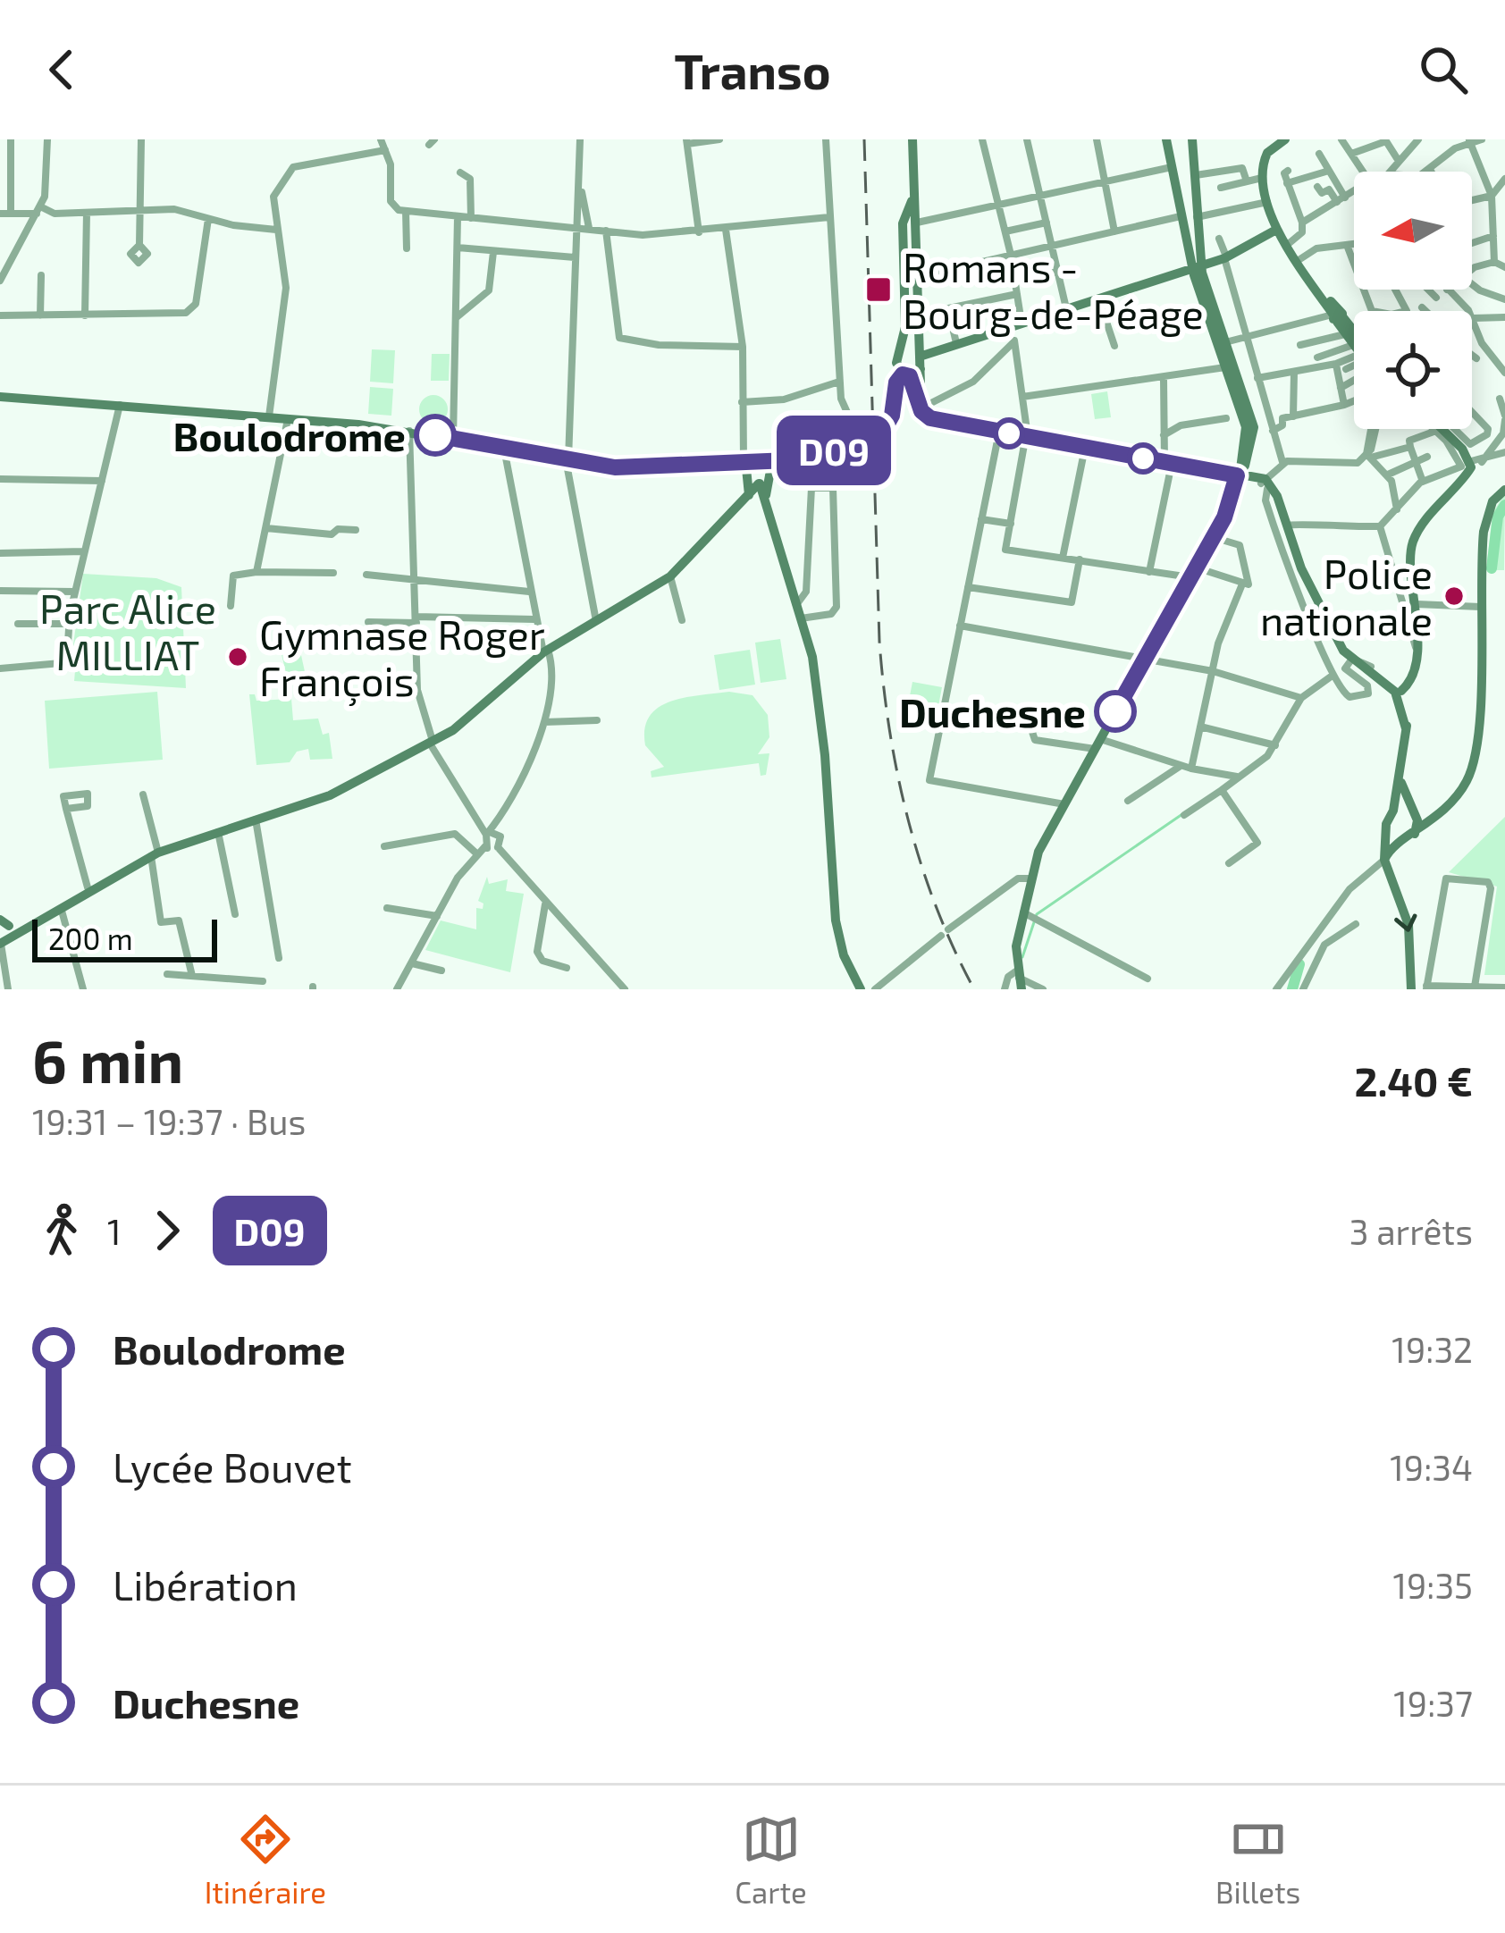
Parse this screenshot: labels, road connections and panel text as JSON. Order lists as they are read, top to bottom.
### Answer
{
  "parks": ["Parc Alice MILLIAT"],
  "places": {
    "transit": ["Romans - Bourg-de-Péage"],
    "other": [
      "Boulodrome",
      "Police nationale",
      "Gymnase Roger François",
      "Duchesne"
    ]
  },
  "lines": ["bus line D09"],
  "scale_bar": "200 m",
  "north": "left",
  "page": {
    "header": "Transo",
    "on_map": "D09",
    "scale": "200 m",
    "heading": ["6 min", "19:31 – 19:37 · Bus", "2.40 €"],
    "legs": ["1", "D09", "3 arrêts"],
    "list": [
      {
        "name": "Boulodrome",
        "value": "19:32"
      },
      {
        "name": "Lycée Bouvet",
        "value": "19:34"
      },
      {
        "name": "Libération",
        "value": "19:35"
      },
      {
        "name": "Duchesne",
        "value": "19:37"
      }
    ],
    "tabs": ["Itinéraire", "Carte", "Billets"]
  }
}
